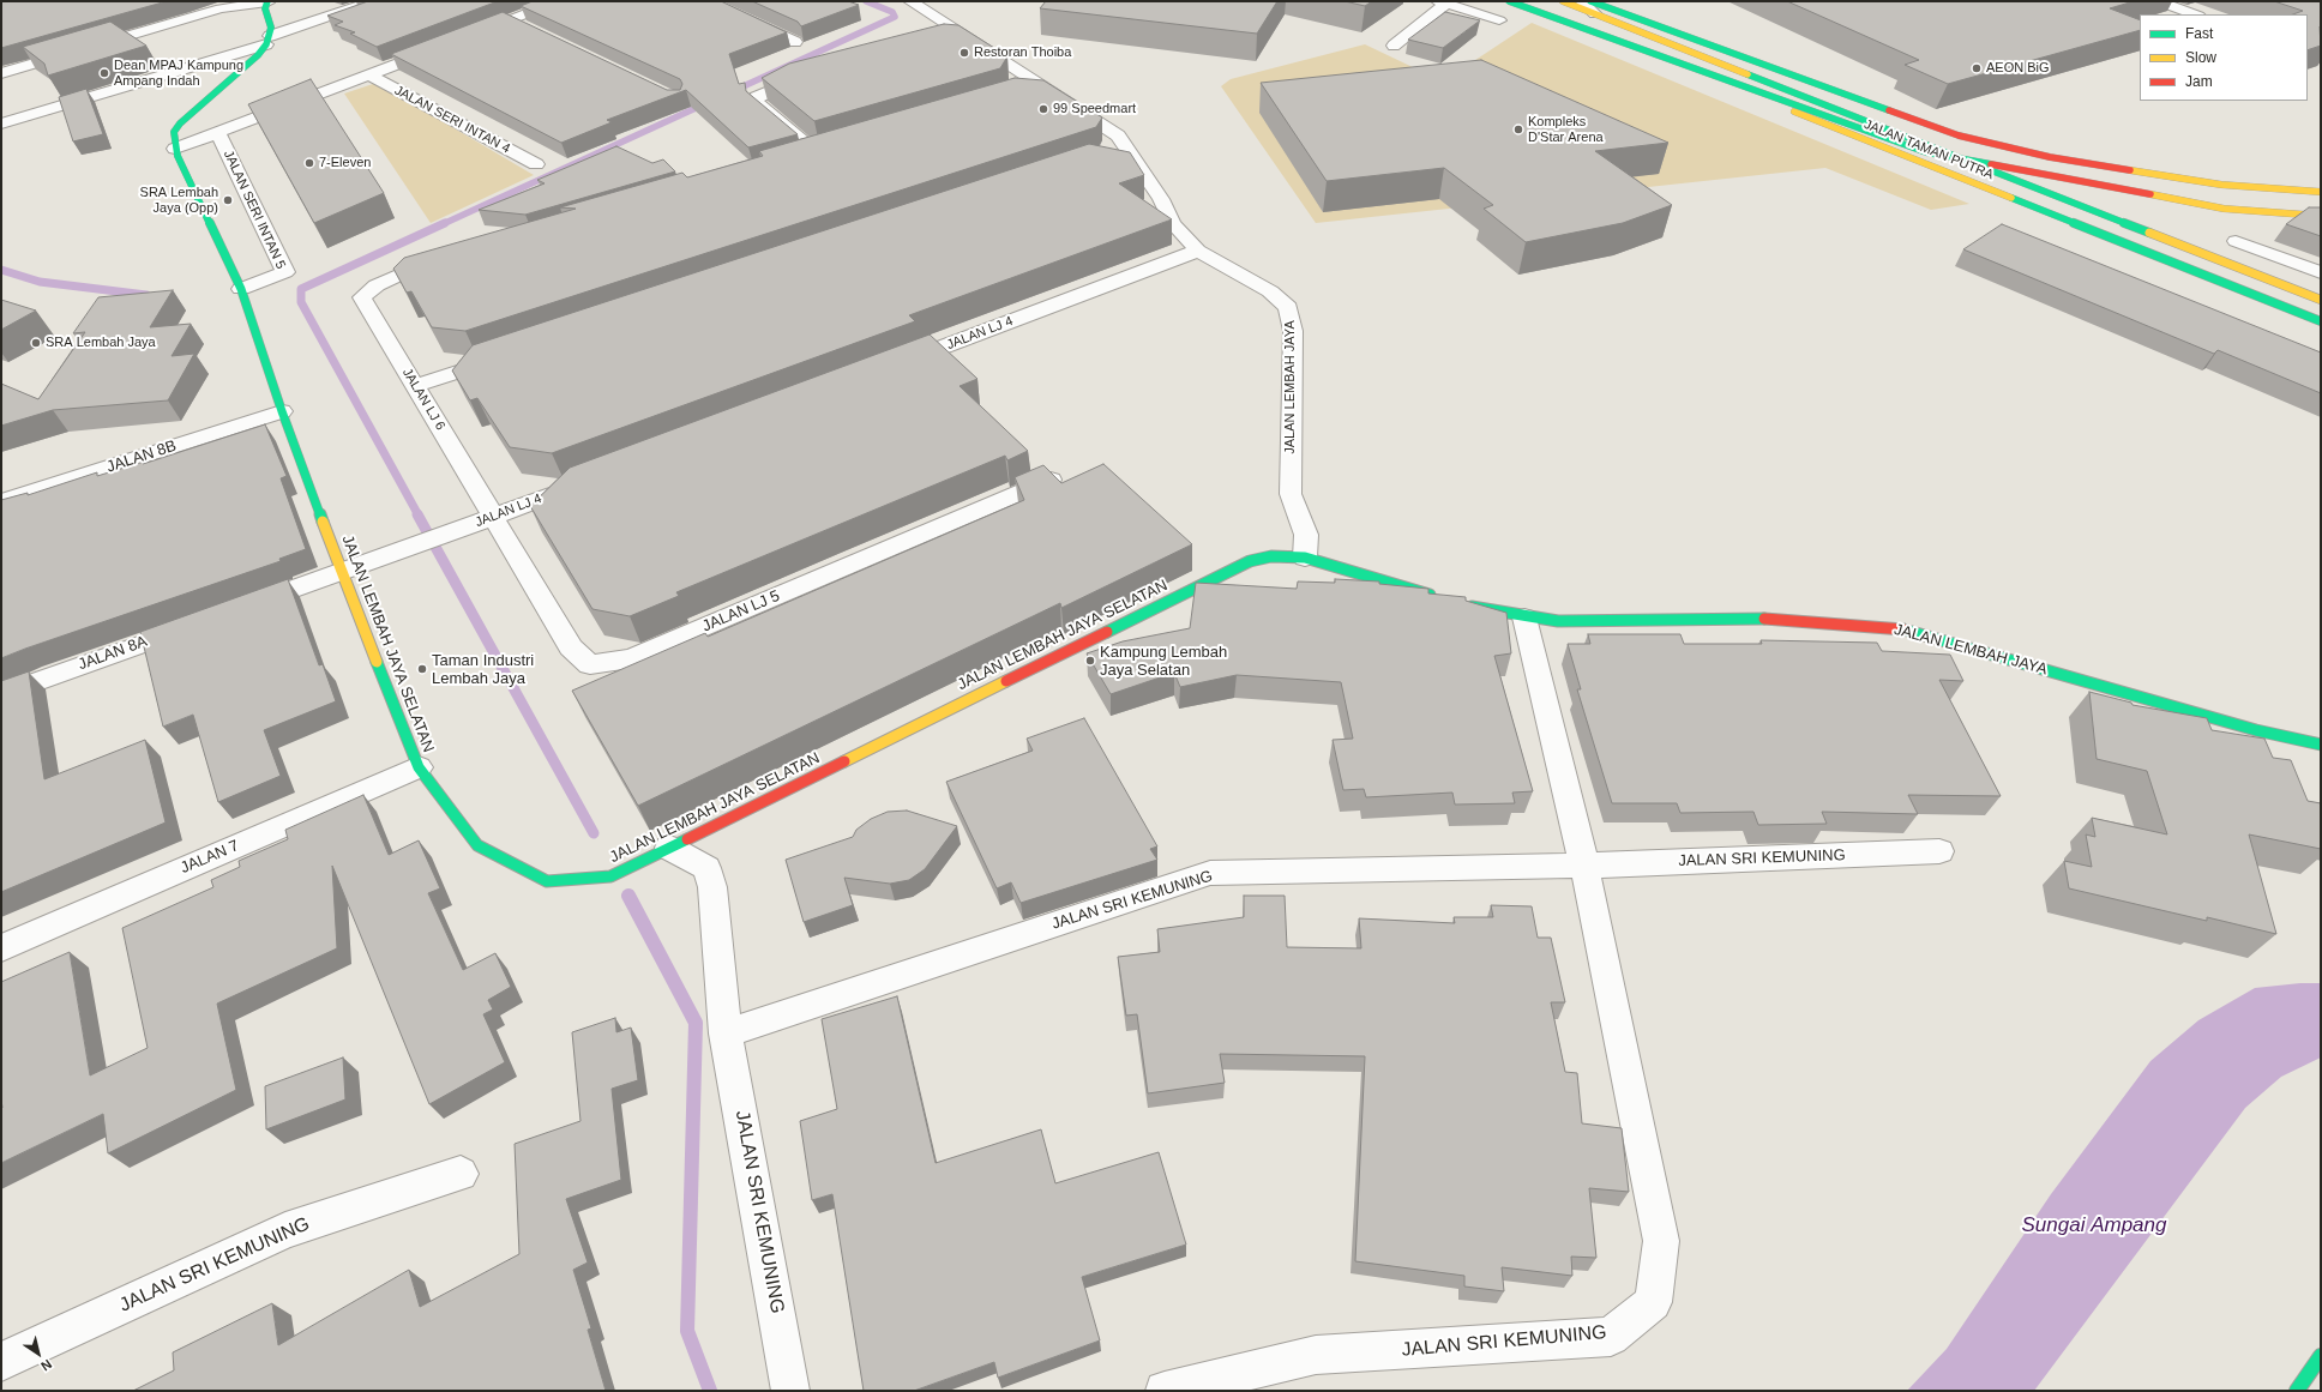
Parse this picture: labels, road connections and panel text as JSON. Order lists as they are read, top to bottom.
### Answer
{
  "streets": {
    "main road": ["JALAN TAMAN PUTRA", "JALAN LEMBAH JAYA", "JALAN LEMBAH JAYA SELATAN"],
    "street": [
      "JALAN SERI INTAN 4",
      "JALAN SERI INTAN 5",
      "JALAN LJ 4",
      "JALAN LJ 6",
      "JALAN 8B",
      "JALAN LJ 5",
      "JALAN 8A",
      "JALAN 7",
      "JALAN SRI KEMUNING"
    ]
  },
  "crossings": [
    ["JALAN SERI INTAN 5", "JALAN LEMBAH JAYA SELATAN"],
    ["JALAN LJ 4", "JALAN LEMBAH JAYA"],
    ["JALAN LJ 4", "JALAN LJ 6"],
    ["JALAN LJ 4", "JALAN LJ 5"],
    ["JALAN LJ 4", "JALAN LEMBAH JAYA SELATAN"],
    ["JALAN LEMBAH JAYA", "JALAN LEMBAH JAYA SELATAN"],
    ["JALAN LEMBAH JAYA", "JALAN SRI KEMUNING"],
    ["JALAN LJ 6", "JALAN LJ 5"],
    ["JALAN 8B", "JALAN LEMBAH JAYA SELATAN"],
    ["JALAN LEMBAH JAYA SELATAN", "JALAN 7"],
    ["JALAN LEMBAH JAYA SELATAN", "JALAN SRI KEMUNING"]
  ],
  "water": ["Sungai Ampang"],
  "places": [
    "Restoran Thoiba",
    "AEON BiG",
    "Dean MPAJ Kampung Ampang Indah",
    "99 Speedmart",
    "Kompleks D'Star Arena",
    "7-Eleven",
    "SRA Lembah Jaya (Opp)",
    "SRA Lembah Jaya",
    "Kampung Lembah Jaya Selatan",
    "Taman Industri Lembah Jaya"
  ],
  "legend": ["Fast", "Slow", "Jam"],
  "north": "bottom right"
}
